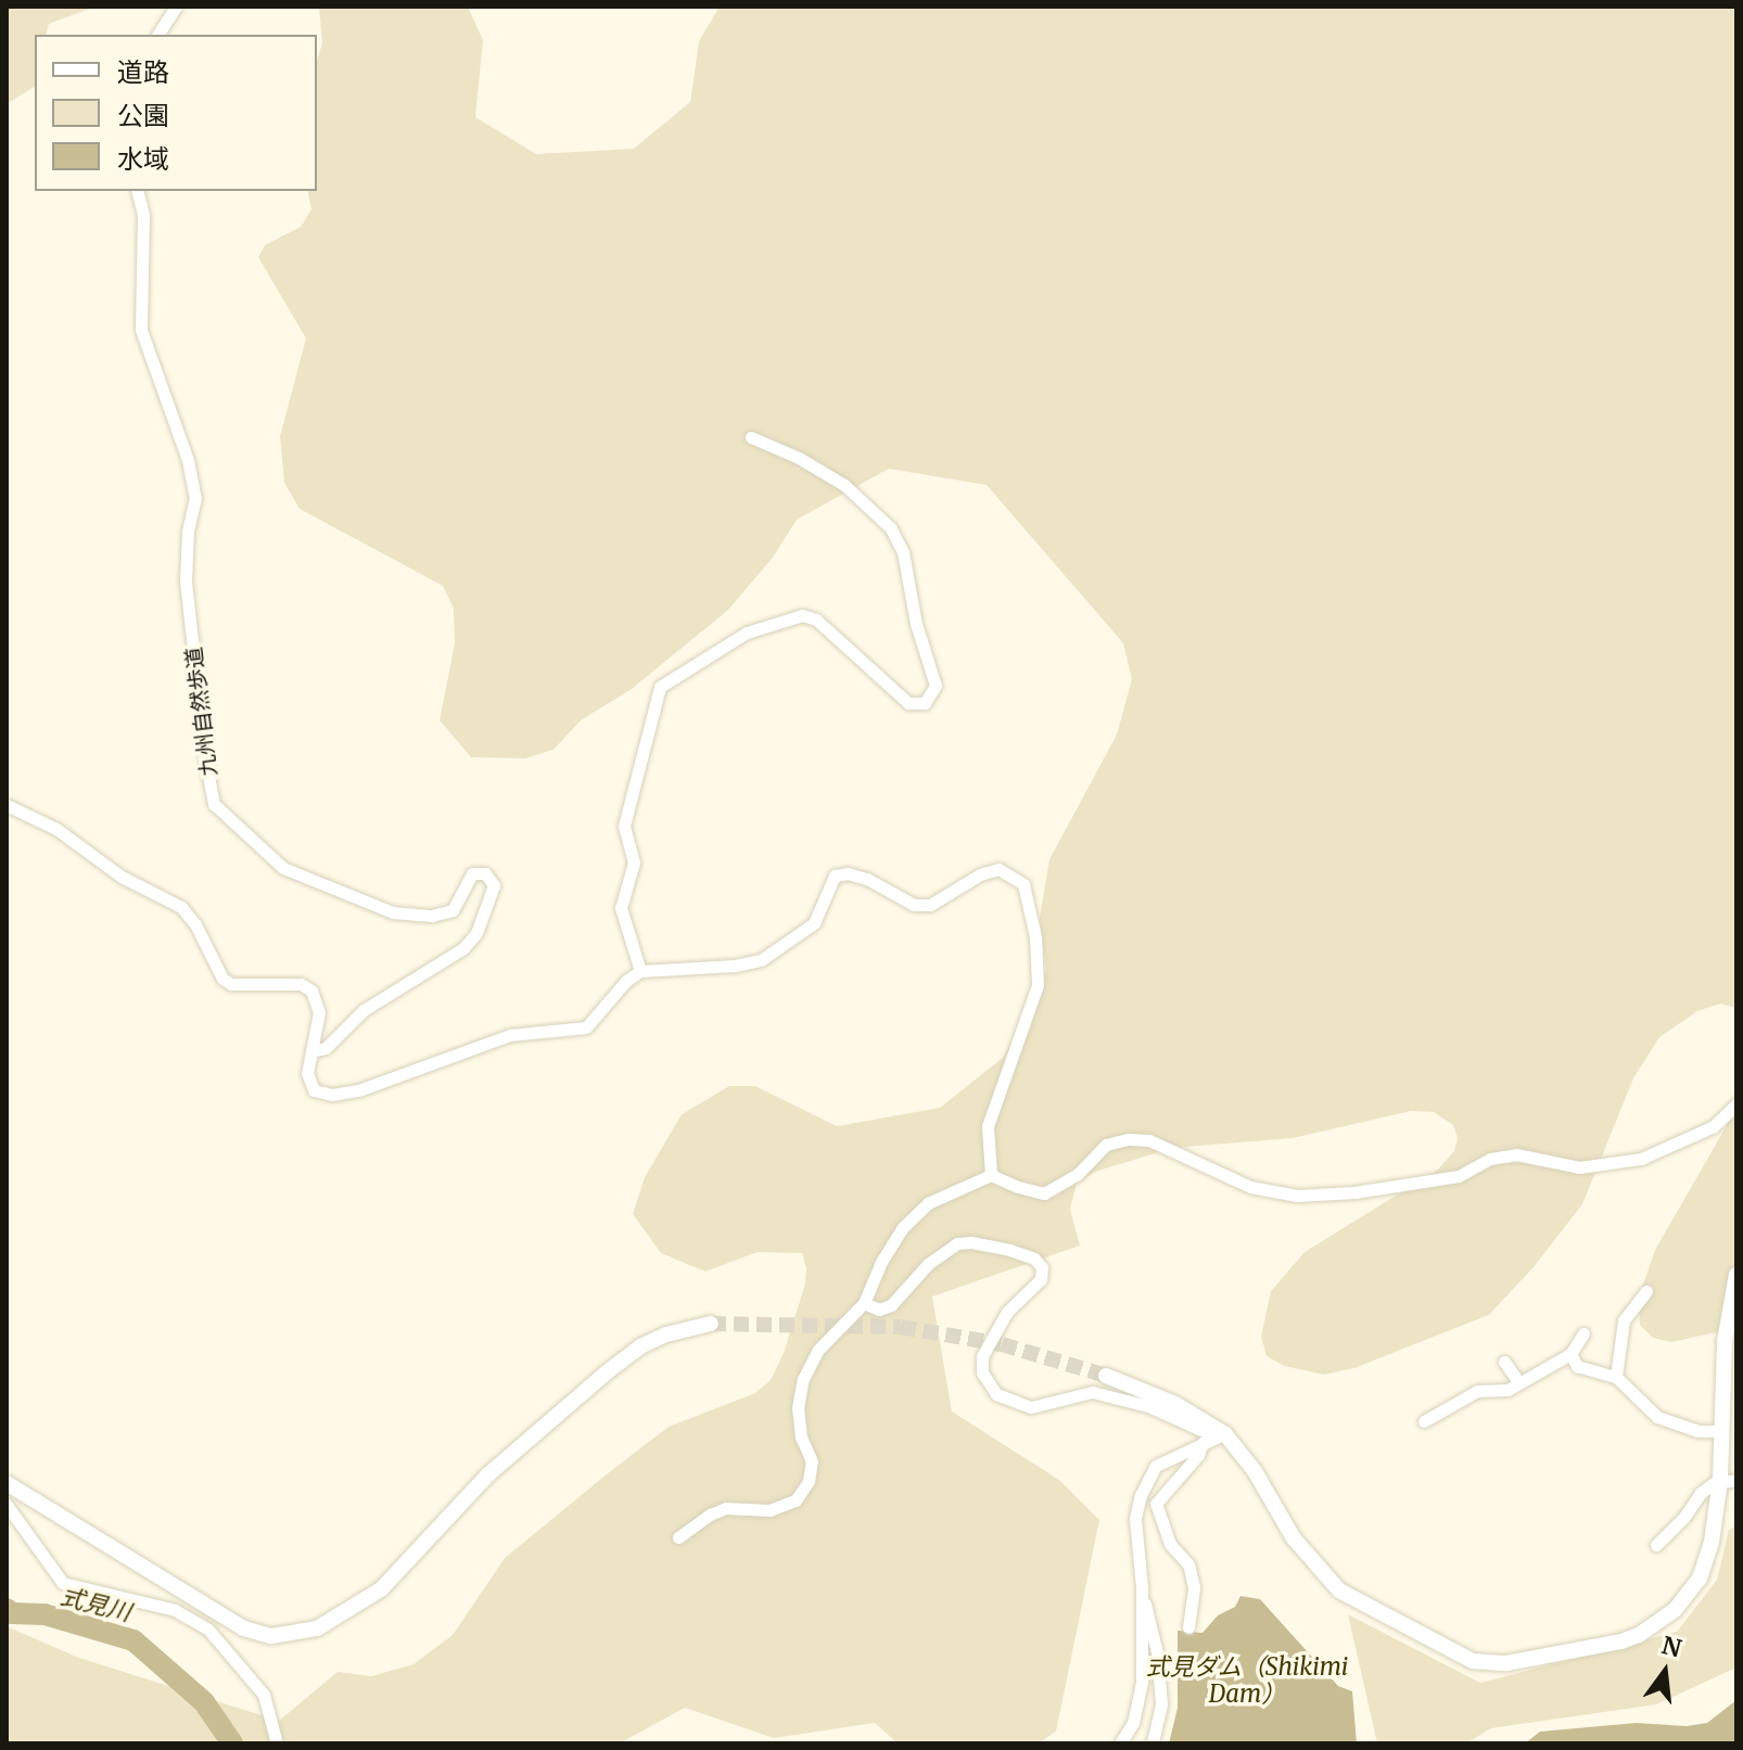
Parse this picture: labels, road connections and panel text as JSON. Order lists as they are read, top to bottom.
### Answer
{
  "streets": {
    "street": ["九州自然歩道"]
  },
  "water": ["式見川", "式見ダム（Shikimi Dam）"],
  "legend": ["道路", "公園", "水域"],
  "north": "top"
}
